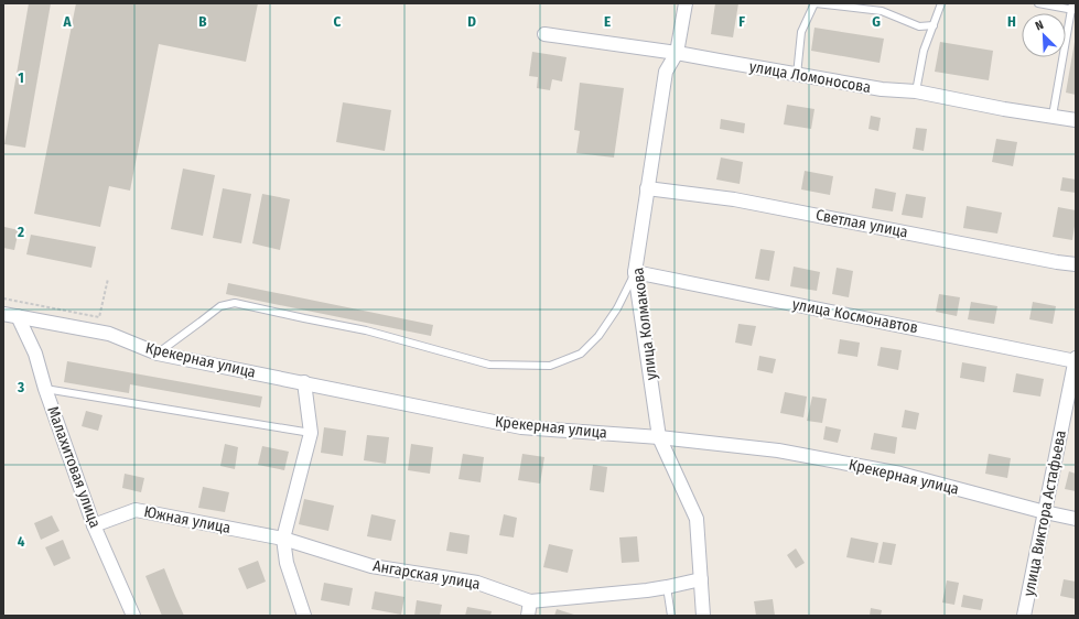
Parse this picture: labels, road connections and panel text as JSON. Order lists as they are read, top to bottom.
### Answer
{
  "streets": {
    "street": [
      "улица Ломоносова",
      "Светлая улица",
      "улица Космонавтов",
      "улица Колмакова",
      "Крекерная улица",
      "Малахитовая улица",
      "улица Виктора Астафьева",
      "Южная улица",
      "Ангарская улица"
    ]
  },
  "crossings": [
    ["улица Ломоносова", "улица Колмакова"],
    ["Светлая улица", "улица Колмакова"],
    ["улица Космонавтов", "улица Колмакова"],
    ["улица Космонавтов", "улица Виктора Астафьева"],
    ["улица Колмакова", "Крекерная улица"],
    ["улица Колмакова", "Ангарская улица"],
    ["Крекерная улица", "Малахитовая улица"],
    ["Крекерная улица", "улица Виктора Астафьева"],
    ["Малахитовая улица", "Южная улица"],
    ["Южная улица", "Ангарская улица"]
  ],
  "north": "top left",
  "grid": {
    "columns": [
      "A",
      "B",
      "C",
      "D",
      "E",
      "F",
      "G",
      "H"
    ],
    "rows": [
      "1",
      "2",
      "3",
      "4"
    ]
  }
}
